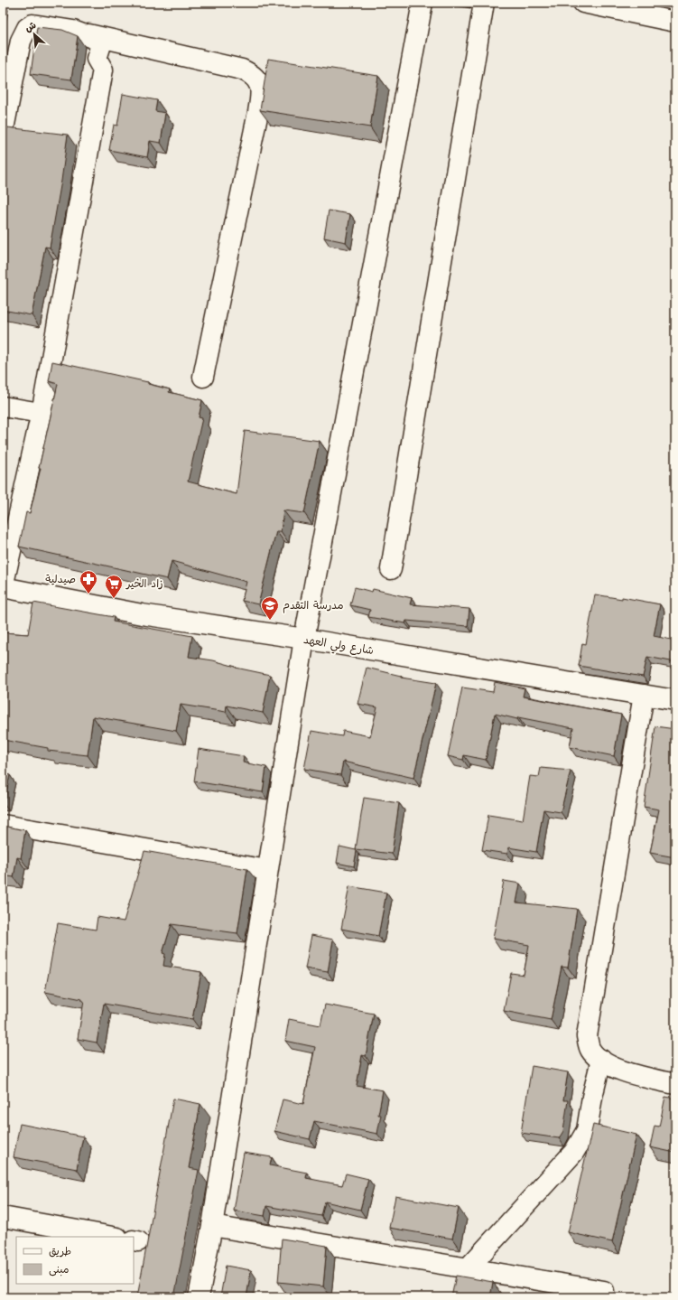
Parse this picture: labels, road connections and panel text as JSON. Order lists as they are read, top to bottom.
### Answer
{
  "streets": {
    "street": ["شارع ولي العهد"]
  },
  "places": {
    "pharmacy": ["صيدلية"],
    "supermarket": ["زاد الخير"],
    "school or university": ["مدرسة التقدم"]
  },
  "legend": ["طريق", "مبنى"],
  "north": "top left"
}
